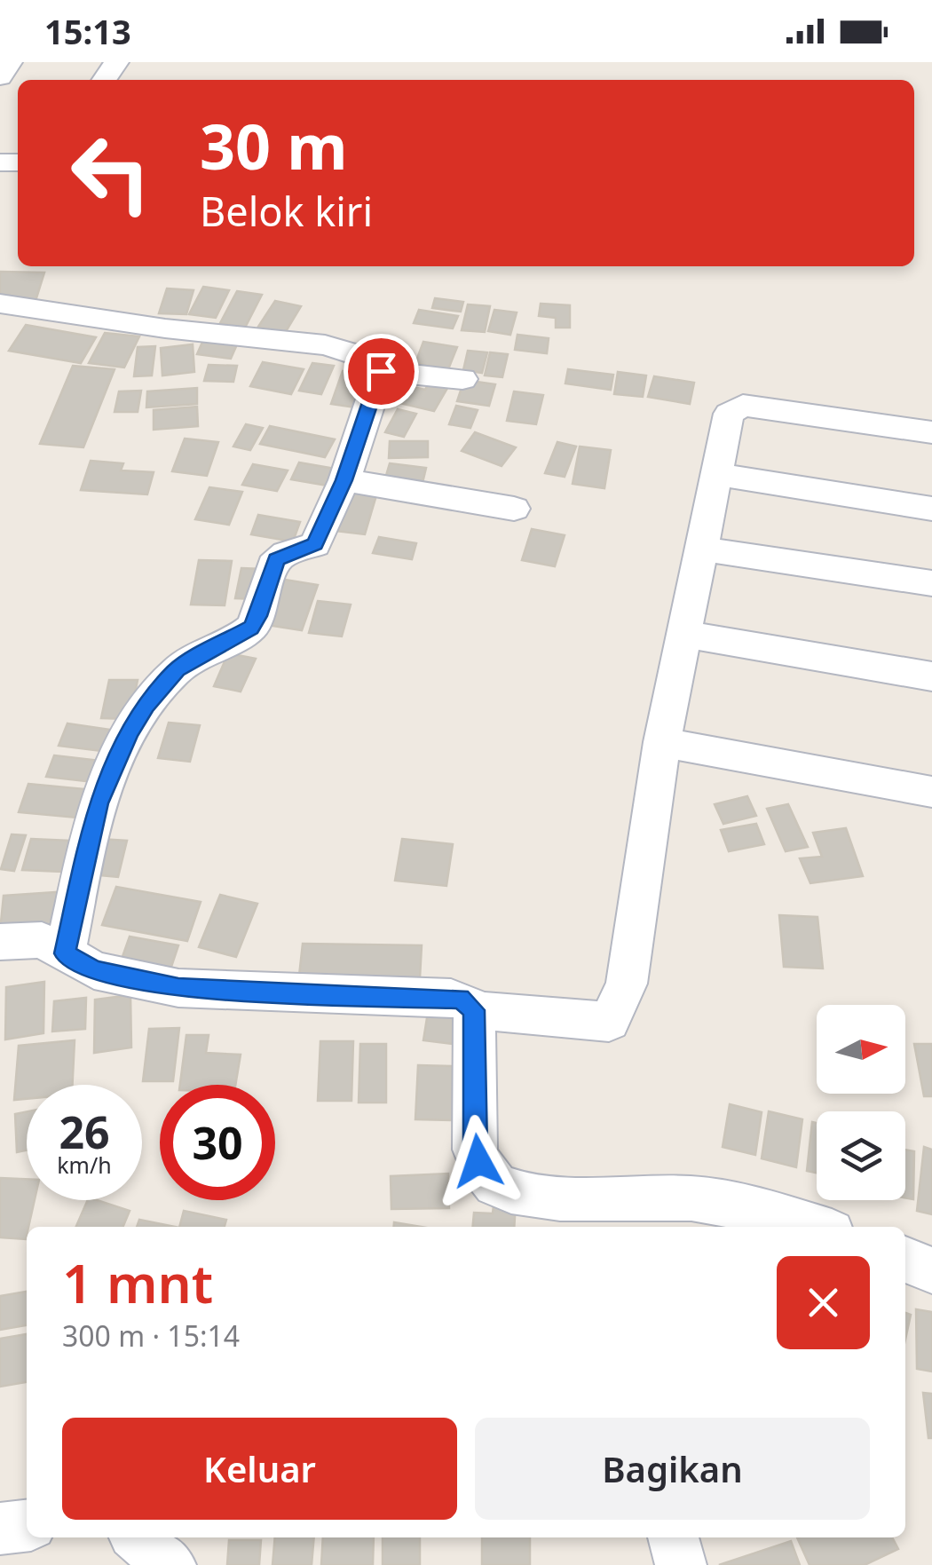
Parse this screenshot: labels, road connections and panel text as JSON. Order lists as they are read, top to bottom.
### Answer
{
  "north": "right",
  "page": {
    "status": "15:13",
    "turn": ["30 m", "Belok kiri"],
    "speed": "26 km/h",
    "limit": "30",
    "heading": ["1 mnt", "300 m · 15:14"],
    "buttons": ["Keluar", "Bagikan"]
  }
}
